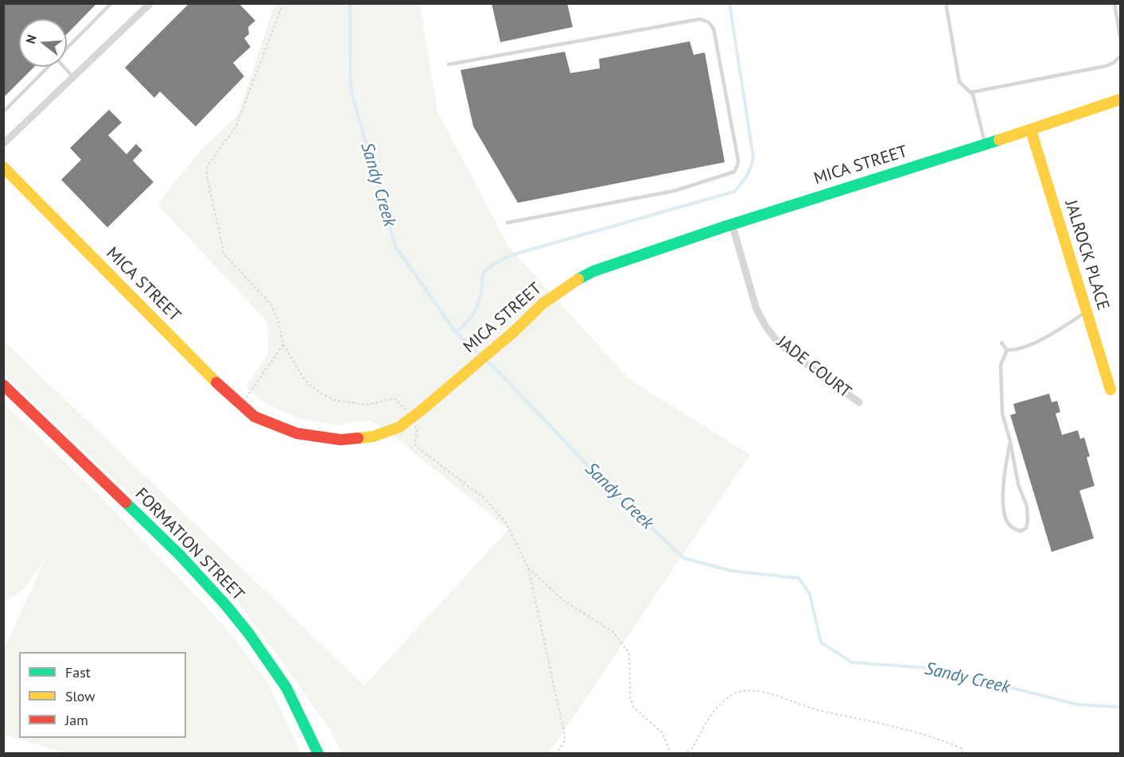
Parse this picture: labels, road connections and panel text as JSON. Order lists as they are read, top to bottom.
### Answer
{
  "streets": {
    "street": [
      "MICA STREET",
      "JALROCK PLACE",
      "JADE COURT",
      "FORMATION STREET"
    ]
  },
  "crossings": [
    ["MICA STREET", "JALROCK PLACE"],
    ["MICA STREET", "JADE COURT"]
  ],
  "water": ["Sandy Creek"],
  "legend": ["Fast", "Slow", "Jam"],
  "north": "left"
}
